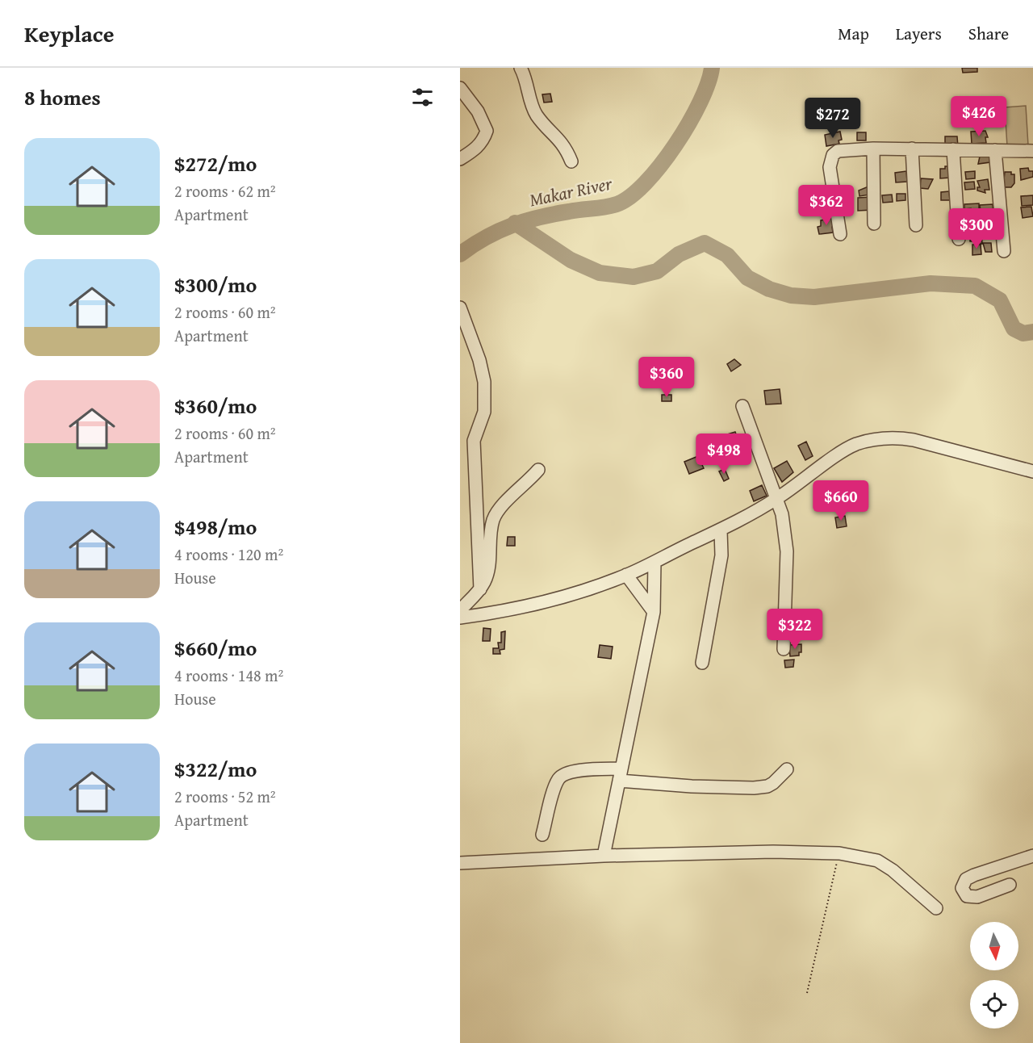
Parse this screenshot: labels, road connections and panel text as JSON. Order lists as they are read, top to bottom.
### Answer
{
  "water": ["Makar River"],
  "north": "bottom",
  "page": {
    "header": "Keyplace",
    "nav": ["Map", "Layers", "Share"],
    "heading": "8 homes",
    "price": [
      "$426",
      "$272",
      "$362",
      "$300",
      "$360",
      "$498",
      "$660",
      "$322"
    ],
    "list": [
      {
        "name": "$272/mo",
        "note": "2 rooms · 62 m² · Apartment"
      },
      {
        "name": "$300/mo",
        "note": "2 rooms · 60 m² · Apartment"
      },
      {
        "name": "$360/mo",
        "note": "2 rooms · 60 m² · Apartment"
      },
      {
        "name": "$498/mo",
        "note": "4 rooms · 120 m² · House"
      },
      {
        "name": "$660/mo",
        "note": "4 rooms · 148 m² · House"
      },
      {
        "name": "$322/mo",
        "note": "2 rooms · 52 m² · Apartment"
      }
    ]
  }
}
